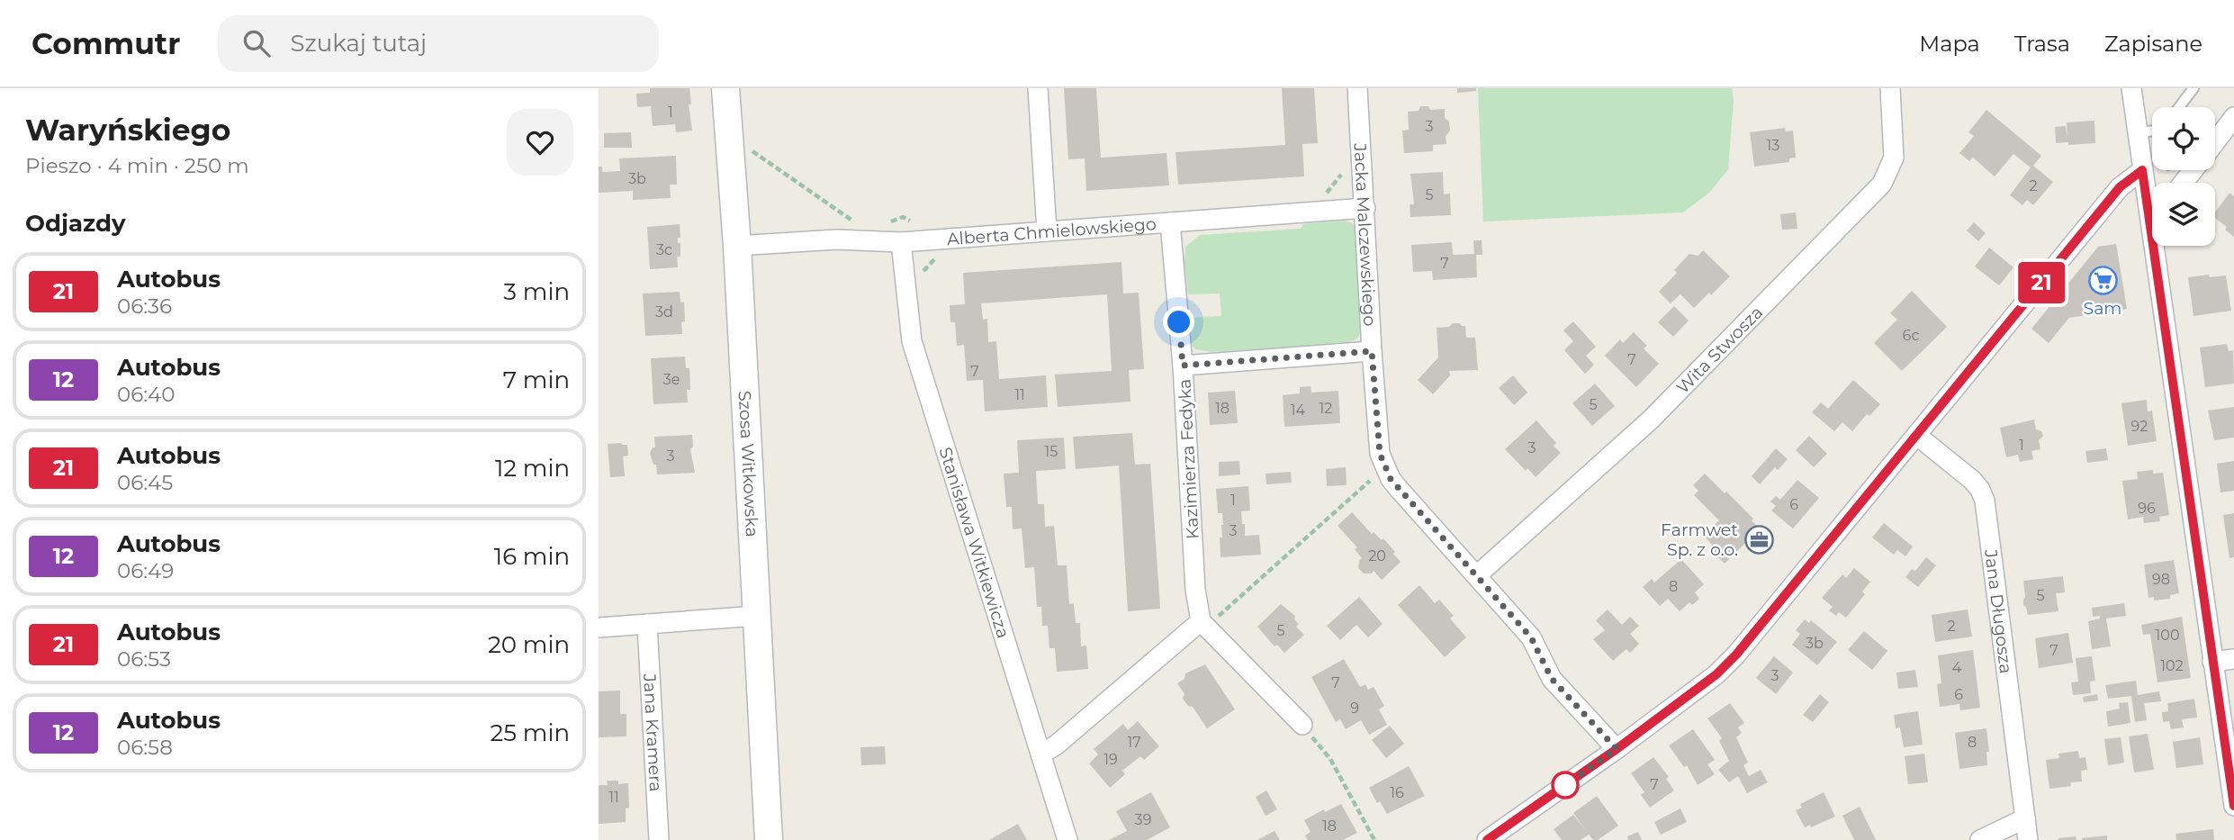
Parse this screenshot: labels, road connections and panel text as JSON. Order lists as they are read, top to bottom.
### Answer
{
  "streets": {
    "street": [
      "Alberta Chmielowskiego",
      "Jacka Malczewskiego",
      "Wita Stwosza",
      "Kazimierza Fedyka",
      "Szosa Witkowska",
      "Stanisława Witkiewicza",
      "Jana Długosza",
      "Jana Kramera"
    ]
  },
  "crossings": [
    ["Alberta Chmielowskiego", "Jacka Malczewskiego"],
    ["Alberta Chmielowskiego", "Kazimierza Fedyka"],
    ["Alberta Chmielowskiego", "Szosa Witkowska"],
    ["Alberta Chmielowskiego", "Stanisława Witkiewicza"],
    ["Jacka Malczewskiego", "Wita Stwosza"]
  ],
  "places": {
    "supermarket": ["Sam"],
    "office": ["Farmwet Sp. z o.o."]
  },
  "lines": ["bus line 21"],
  "house_numbers": [
    "1",
    "3",
    "13",
    "3b",
    "2",
    "5",
    "3c",
    "7",
    "3d",
    "6c",
    "7",
    "7",
    "3e",
    "11",
    "5",
    "18",
    "12",
    "14",
    "92",
    "1",
    "3",
    "15",
    "3",
    "1",
    "6",
    "96",
    "3",
    "20",
    "98",
    "8",
    "5",
    "2",
    "5",
    "100",
    "3b",
    "7",
    "102",
    "4",
    "3",
    "7",
    "6",
    "9",
    "17",
    "8",
    "19",
    "7",
    "16",
    "11",
    "39",
    "18"
  ],
  "page": {
    "header": "Commutr",
    "search": "Szukaj tutaj",
    "nav": ["Mapa", "Trasa", "Zapisane"],
    "heading": [
      ["Waryńskiego", "Pieszo · 4 min · 250 m"],
      "Odjazdy"
    ],
    "on_map": "21",
    "list": [
      {
        "mark": "21",
        "name": "Autobus",
        "note": "06:36",
        "value": "3 min"
      },
      {
        "mark": "12",
        "name": "Autobus",
        "note": "06:40",
        "value": "7 min"
      },
      {
        "mark": "21",
        "name": "Autobus",
        "note": "06:45",
        "value": "12 min"
      },
      {
        "mark": "12",
        "name": "Autobus",
        "note": "06:49",
        "value": "16 min"
      },
      {
        "mark": "21",
        "name": "Autobus",
        "note": "06:53",
        "value": "20 min"
      },
      {
        "mark": "12",
        "name": "Autobus",
        "note": "06:58",
        "value": "25 min"
      }
    ]
  }
}
